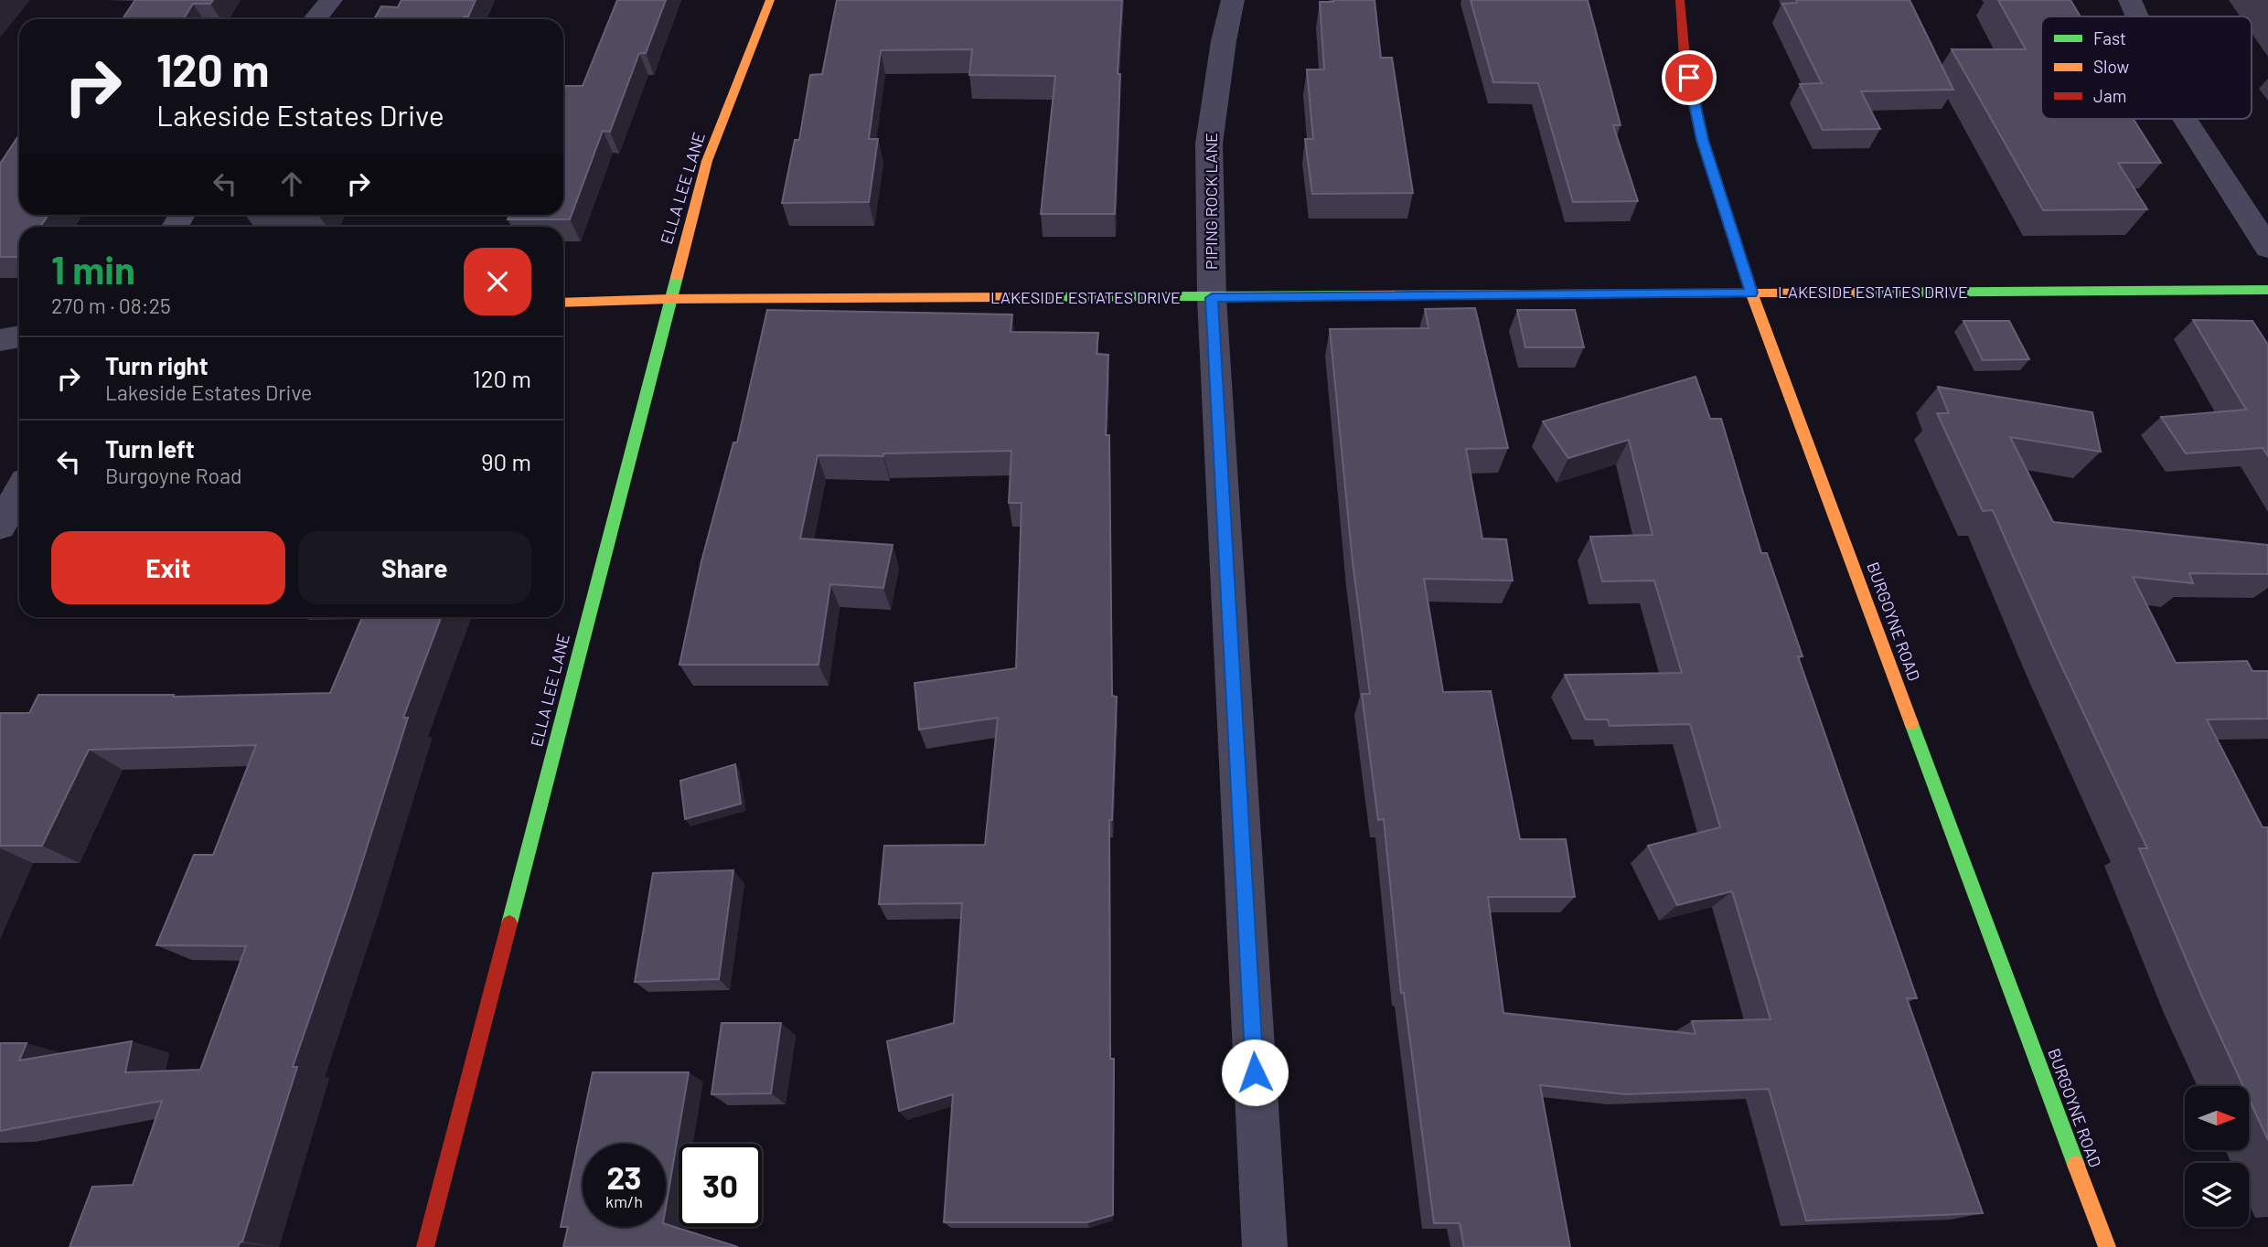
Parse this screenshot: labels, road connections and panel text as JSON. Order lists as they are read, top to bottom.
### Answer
{
  "streets": {
    "street": [
      "ELLA LEE LANE",
      "PIPING ROCK LANE",
      "LAKESIDE ESTATES DRIVE",
      "BURGOYNE ROAD"
    ]
  },
  "crossings": [
    ["ELLA LEE LANE", "LAKESIDE ESTATES DRIVE"],
    ["PIPING ROCK LANE", "LAKESIDE ESTATES DRIVE"],
    ["LAKESIDE ESTATES DRIVE", "BURGOYNE ROAD"]
  ],
  "legend": ["Fast", "Slow", "Jam"],
  "north": "right",
  "page": {
    "turn": ["120 m", "Lakeside Estates Drive"],
    "heading": ["1 min", "270 m · 08:25"],
    "list": [
      {
        "name": "Turn right",
        "note": "Lakeside Estates Drive",
        "value": "120 m"
      },
      {
        "name": "Turn left",
        "note": "Burgoyne Road",
        "value": "90 m"
      }
    ],
    "buttons": ["Exit", "Share"],
    "speed": "23 km/h",
    "limit": "30"
  }
}
